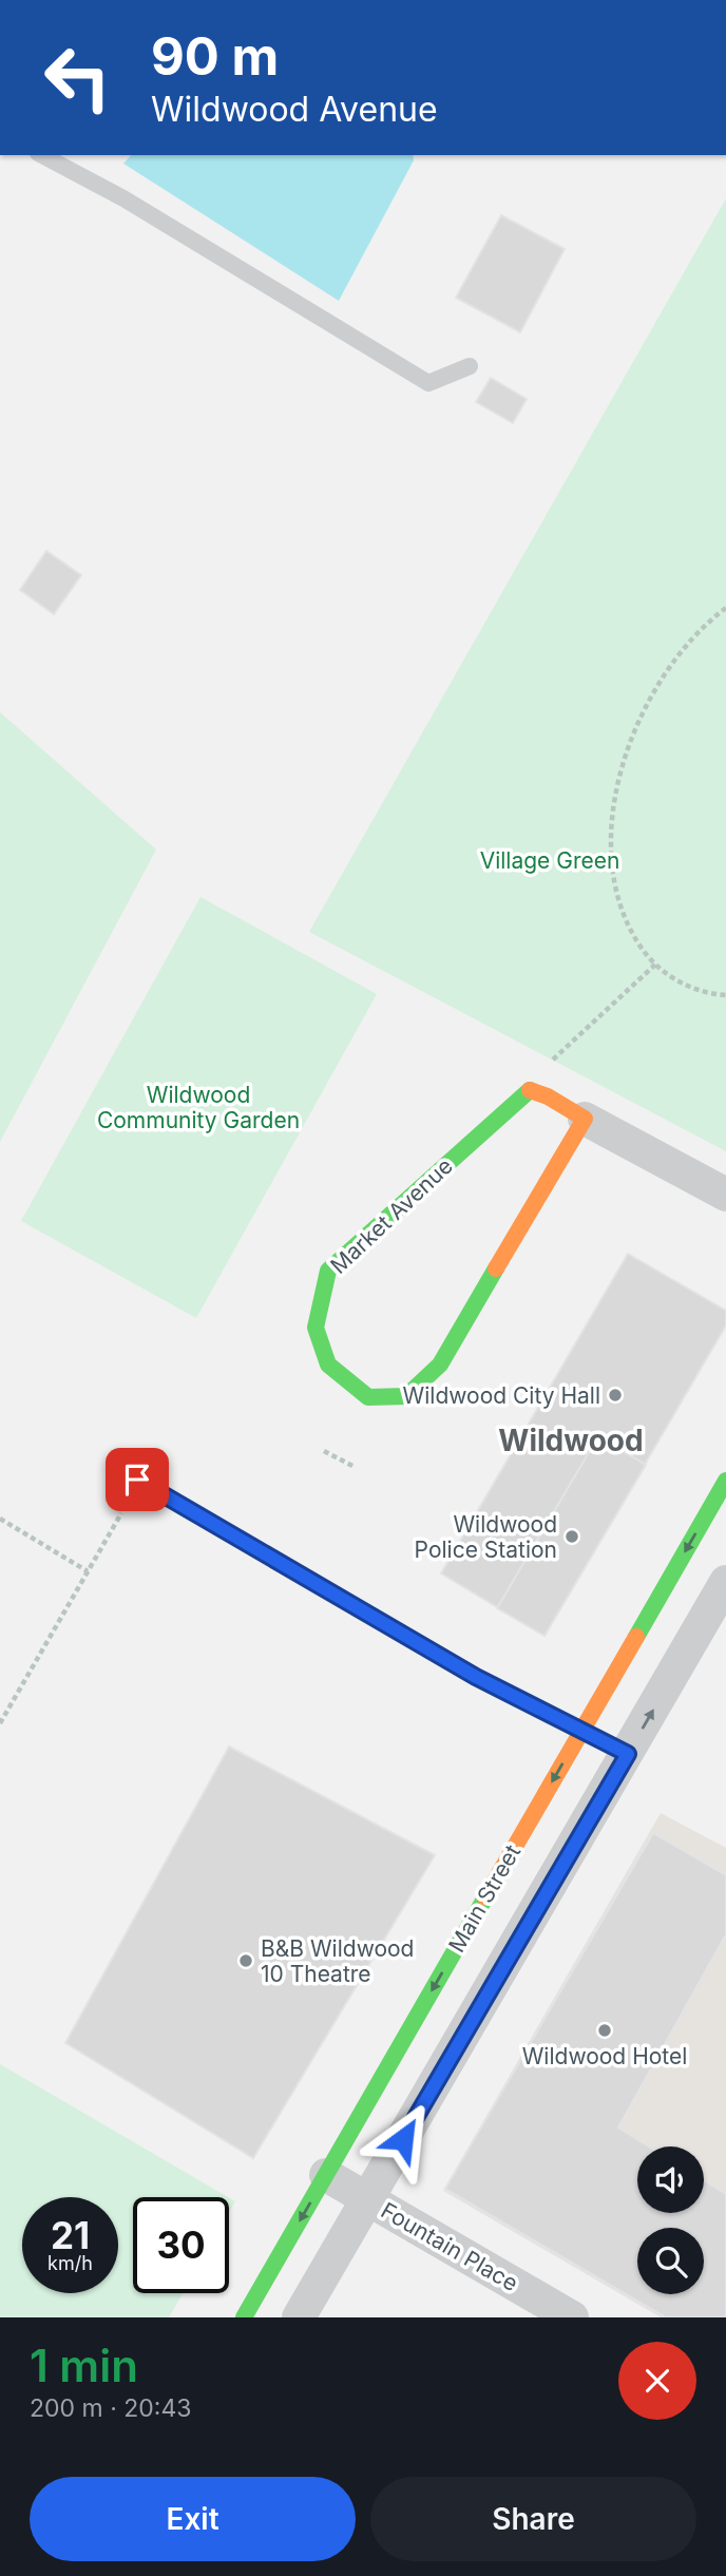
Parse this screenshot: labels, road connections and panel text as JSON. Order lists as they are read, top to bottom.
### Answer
{
  "streets": {
    "street": ["Market Avenue", "Main Street", "Fountain Place"]
  },
  "crossings": [
    ["Main Street", "Fountain Place"]
  ],
  "districts": ["Wildwood"],
  "parks": ["Village Green", "Wildwood Community Garden"],
  "places": [
    "Wildwood City Hall",
    "Wildwood Police Station",
    "B&B Wildwood 10 Theatre",
    "Wildwood Hotel"
  ],
  "page": {
    "turn": ["90 m", "Wildwood Avenue"],
    "speed": "21 km/h",
    "limit": "30",
    "heading": ["1 min", "200 m · 20:43"],
    "buttons": ["Exit", "Share"]
  }
}
